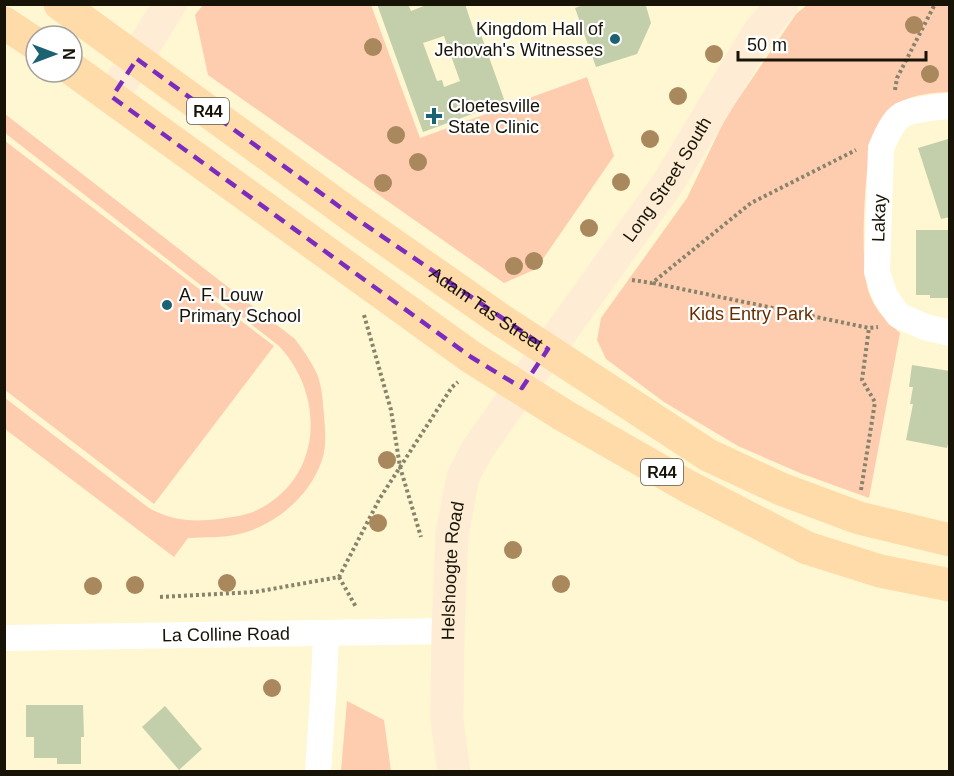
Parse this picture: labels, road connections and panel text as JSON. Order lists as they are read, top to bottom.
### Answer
{
  "streets": {
    "main road": ["R44", "Adam Tas Street"],
    "street": [
      "Long Street South",
      "Lakay",
      "Helshoogte Road",
      "La Colline Road"
    ]
  },
  "crossings": [
    ["R44", "Long Street South"],
    ["R44", "Helshoogte Road"],
    ["Long Street South", "Adam Tas Street"],
    ["Long Street South", "Helshoogte Road"],
    ["Helshoogte Road", "La Colline Road"]
  ],
  "parks": ["Kids Entry Park"],
  "places": {
    "other": ["Kingdom Hall of Jehovah's Witnesses", "A. F. Louw Primary School"],
    "health": ["Cloetesville State Clinic"]
  },
  "scale_bar": "50 m",
  "north": "right"
}
